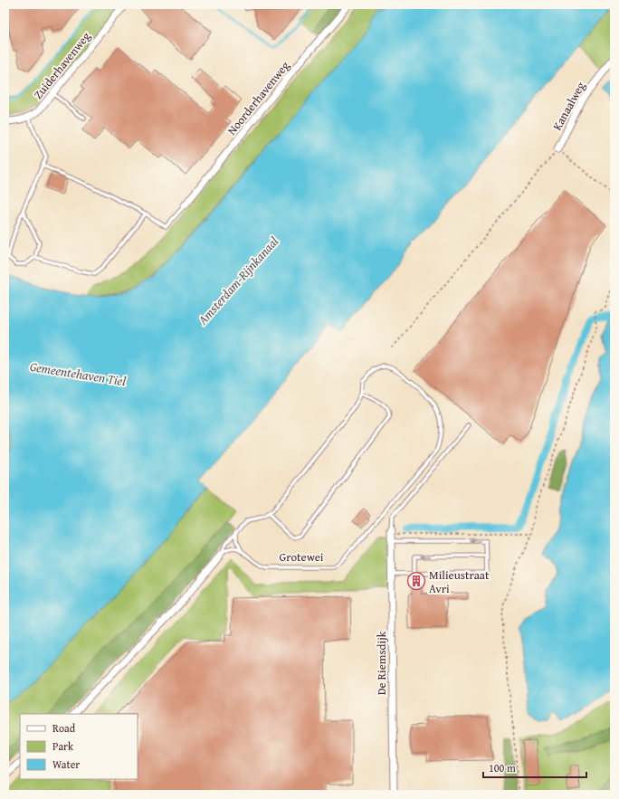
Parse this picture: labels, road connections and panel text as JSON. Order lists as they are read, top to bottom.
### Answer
{
  "streets": {
    "street": [
      "Zuiderhavenweg",
      "Noorderhavenweg",
      "Kanaalweg",
      "De Riemsdijk"
    ],
    "lane": ["Grotewei"]
  },
  "water": ["Amsterdam-Rijnkanaal", "Gemeentehaven Tiel"],
  "places": {
    "building": ["Milieustraat Avri"]
  },
  "legend": ["Road", "Park", "Water"],
  "scale_bar": "100 m"
}
